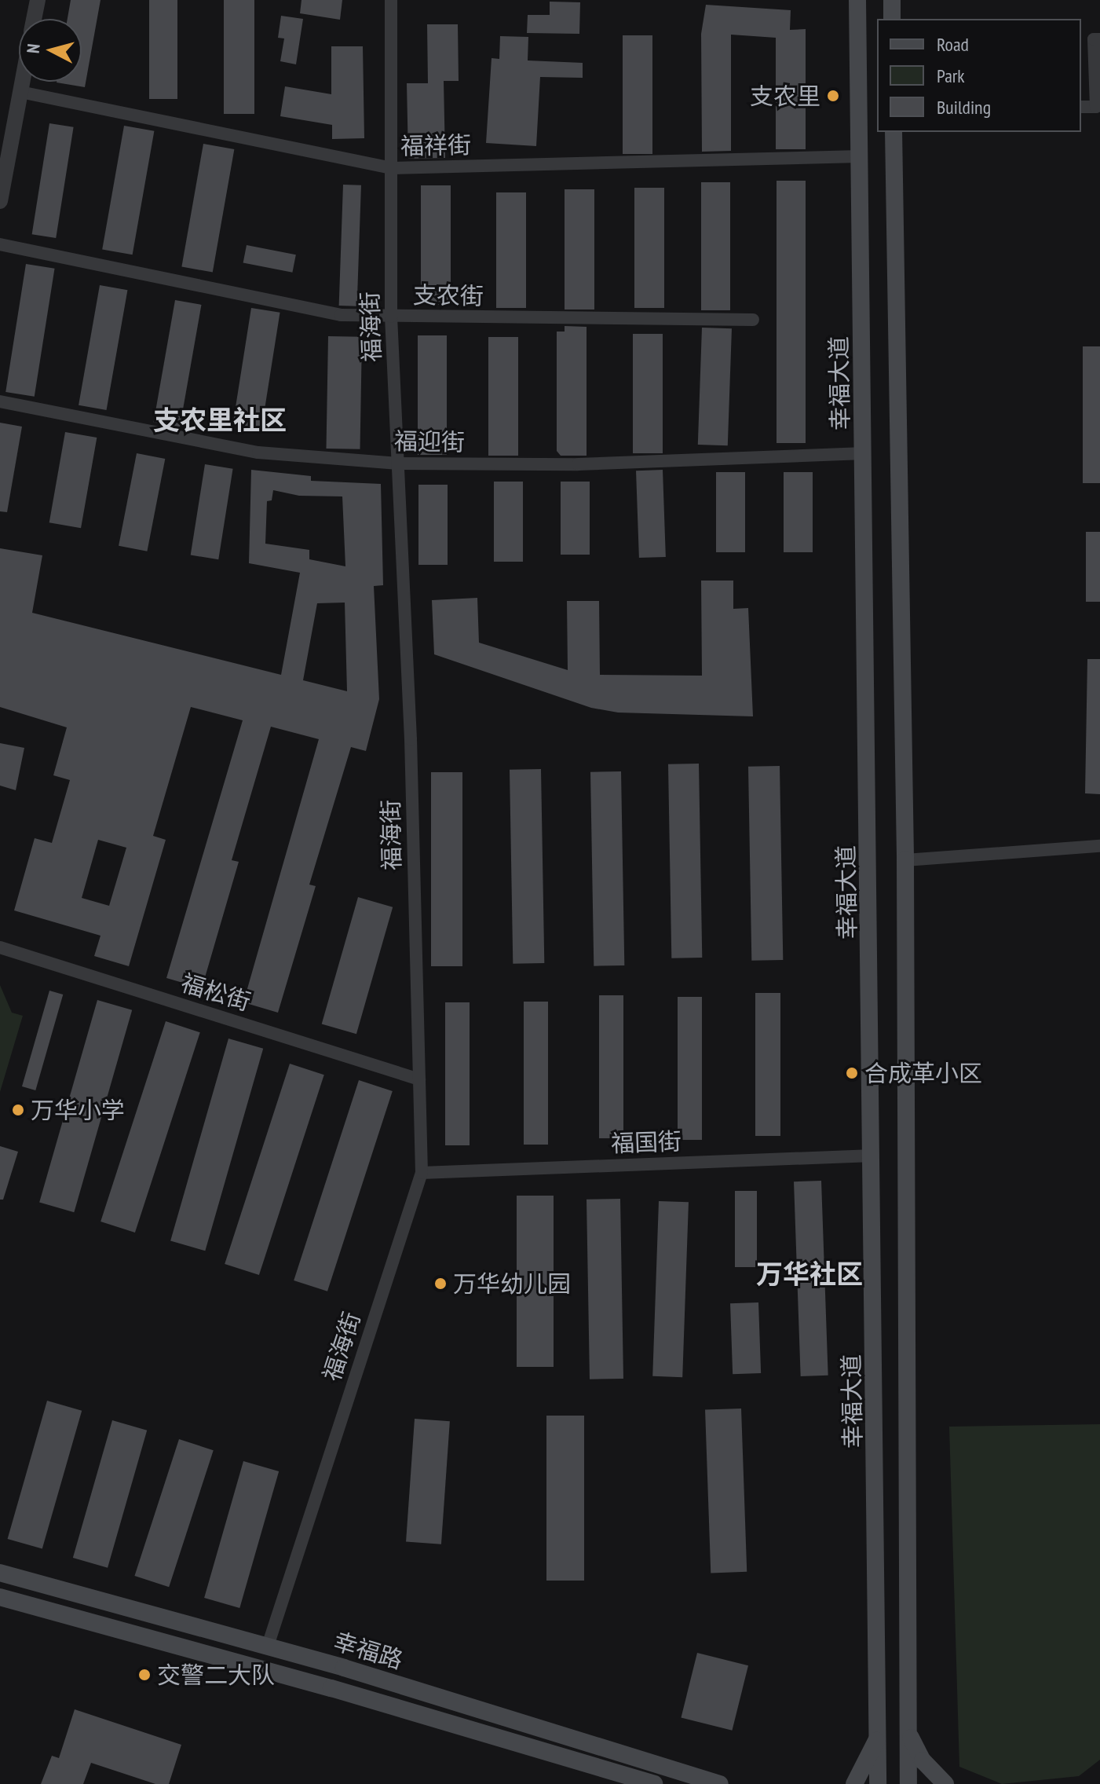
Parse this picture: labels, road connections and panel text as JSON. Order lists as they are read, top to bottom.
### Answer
{
  "streets": {
    "main road": ["幸福大道", "幸福路"],
    "street": [
      "福祥街",
      "支农街",
      "福海街",
      "福迎街",
      "福松街",
      "福国街"
    ]
  },
  "crossings": [
    ["福祥街", "福海街"],
    ["福祥街", "幸福大道"],
    ["支农街", "福海街"],
    ["福海街", "福迎街"],
    ["福海街", "福松街"],
    ["福海街", "福国街"],
    ["福海街", "幸福路"],
    ["幸福大道", "福迎街"],
    ["幸福大道", "福国街"]
  ],
  "districts": ["支农里社区", "万华社区"],
  "places": [
    "支农里",
    "合成革小区",
    "万华小学",
    "万华幼儿园",
    "交警二大队"
  ],
  "legend": ["Road", "Park", "Building"],
  "north": "left"
}
